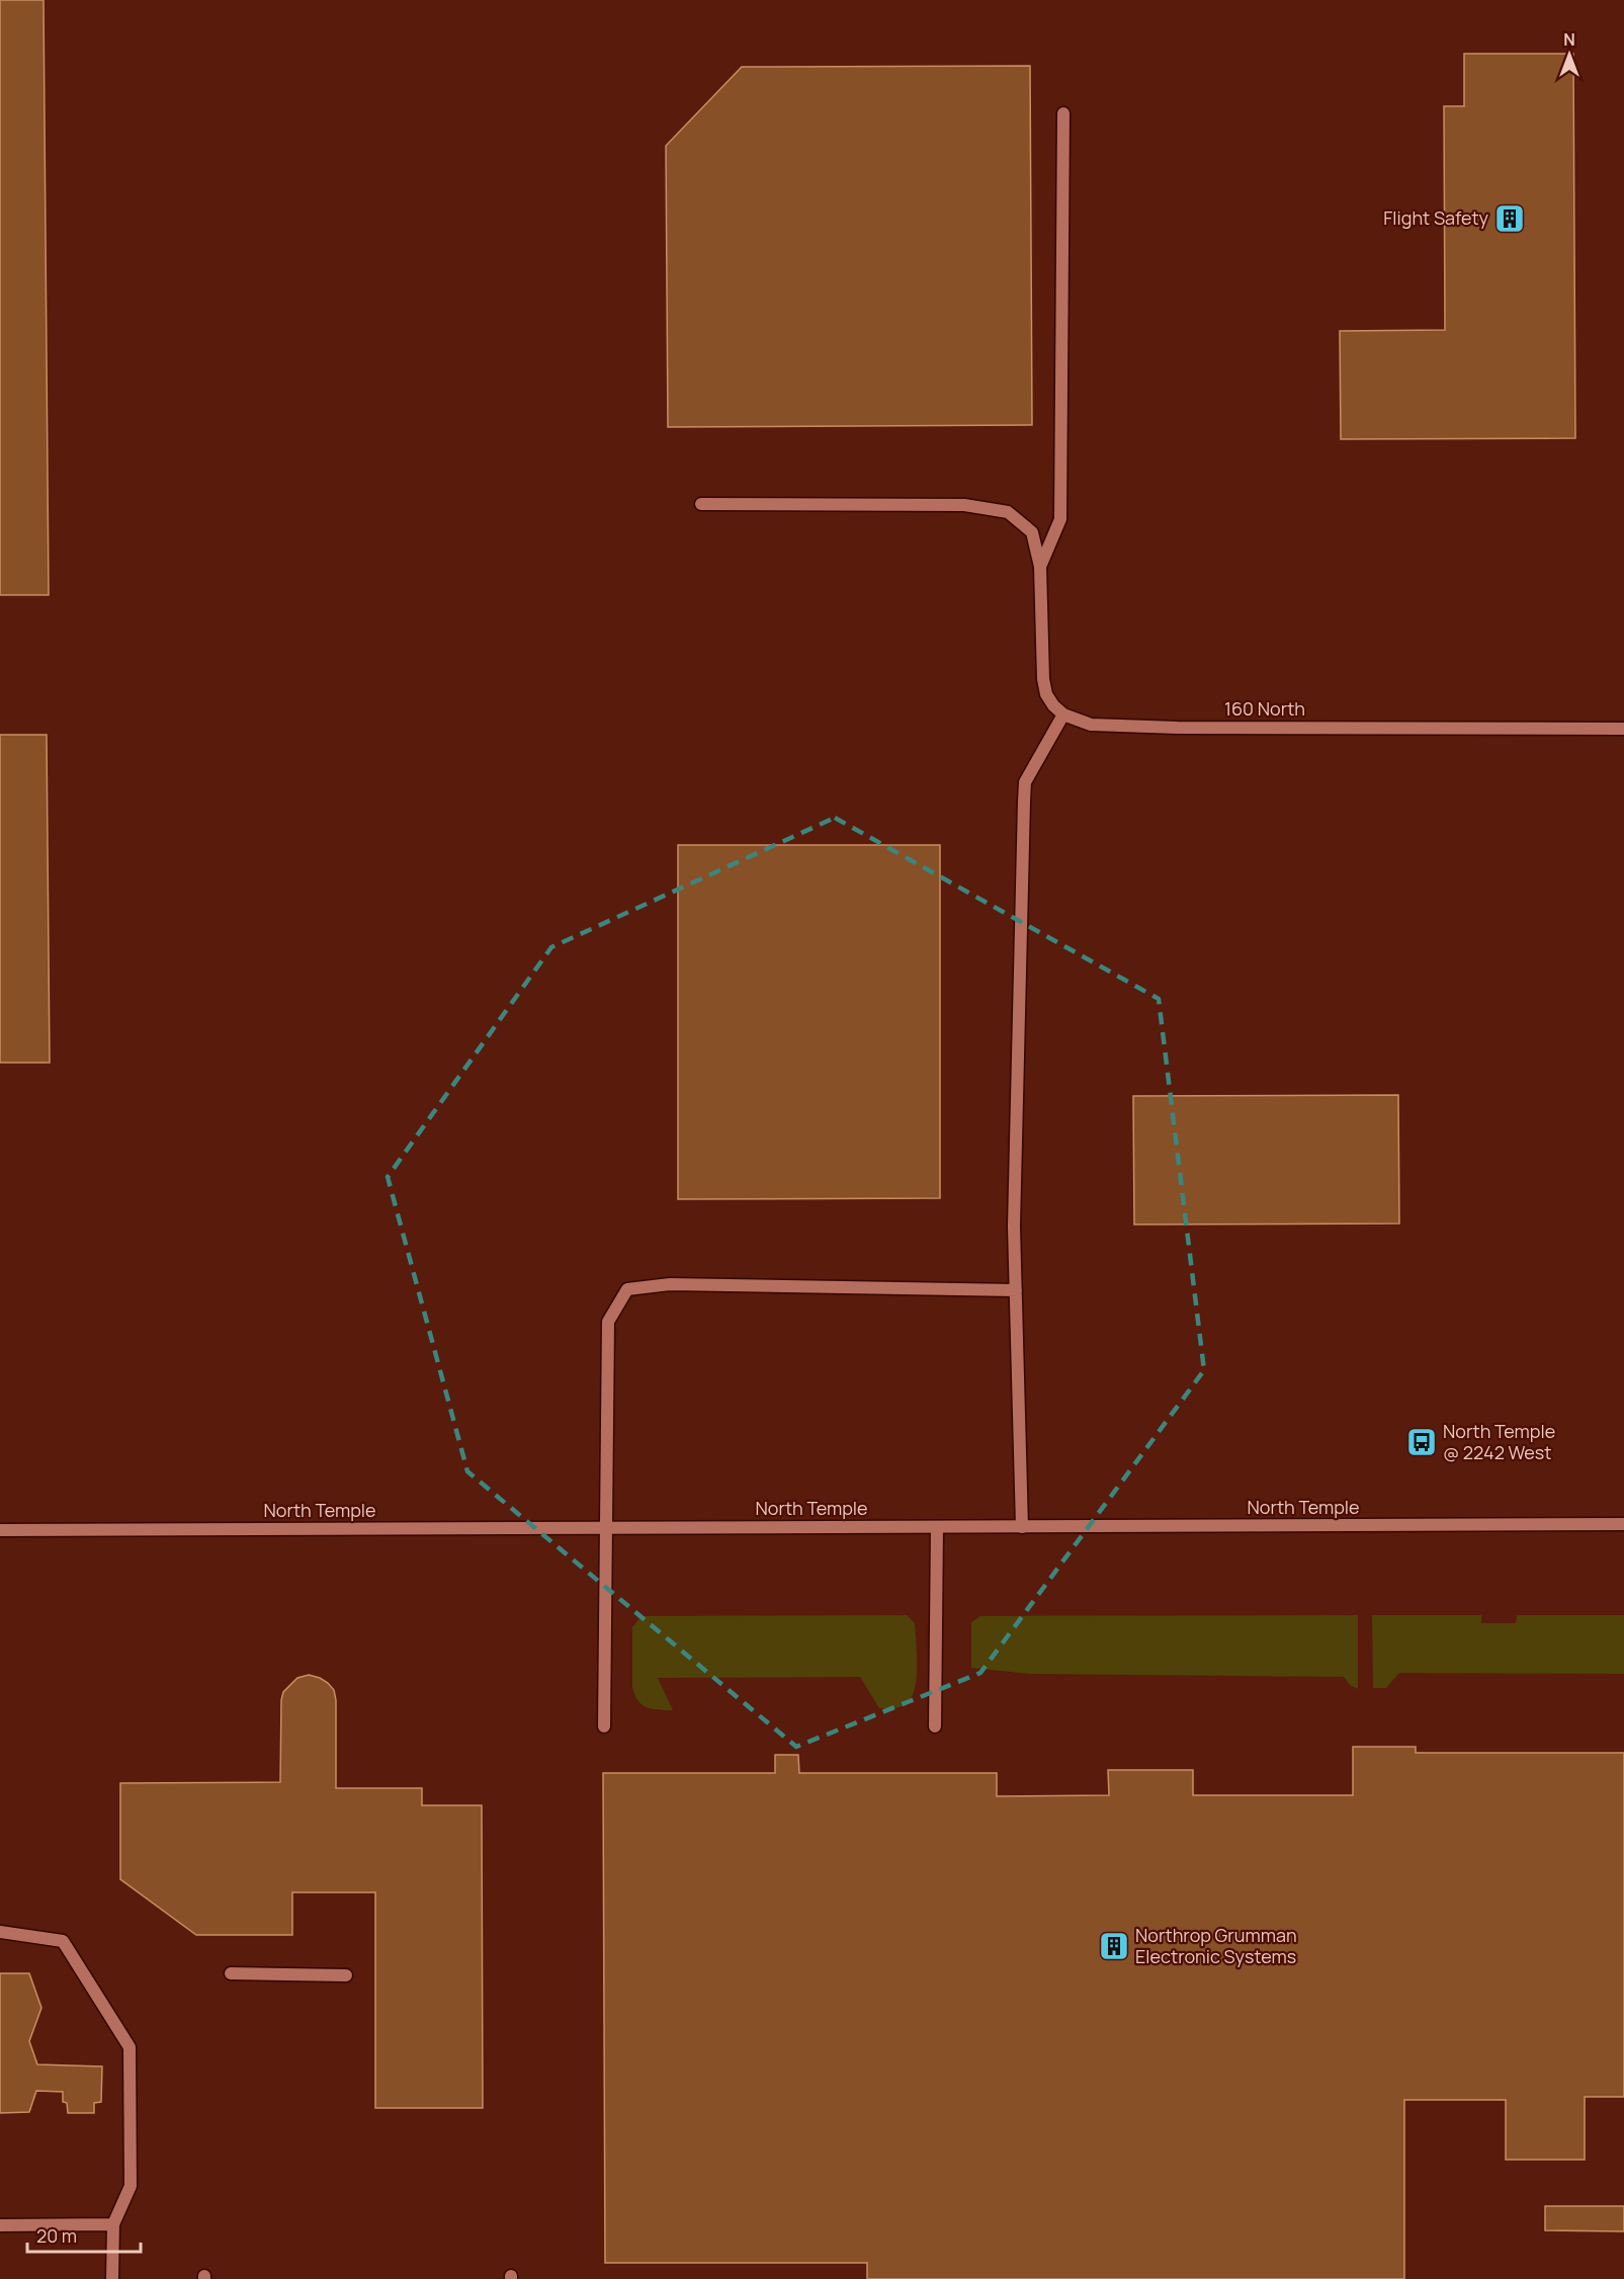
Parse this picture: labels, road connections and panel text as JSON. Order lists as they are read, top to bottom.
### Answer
{
  "streets": {
    "street": ["160 North", "North Temple"]
  },
  "places": {
    "building": ["Flight Safety", "Northrop Grumman Electronic Systems"],
    "bus stop": ["North Temple @ 2242 West"]
  },
  "scale_bar": "20 m",
  "north": "top"
}
